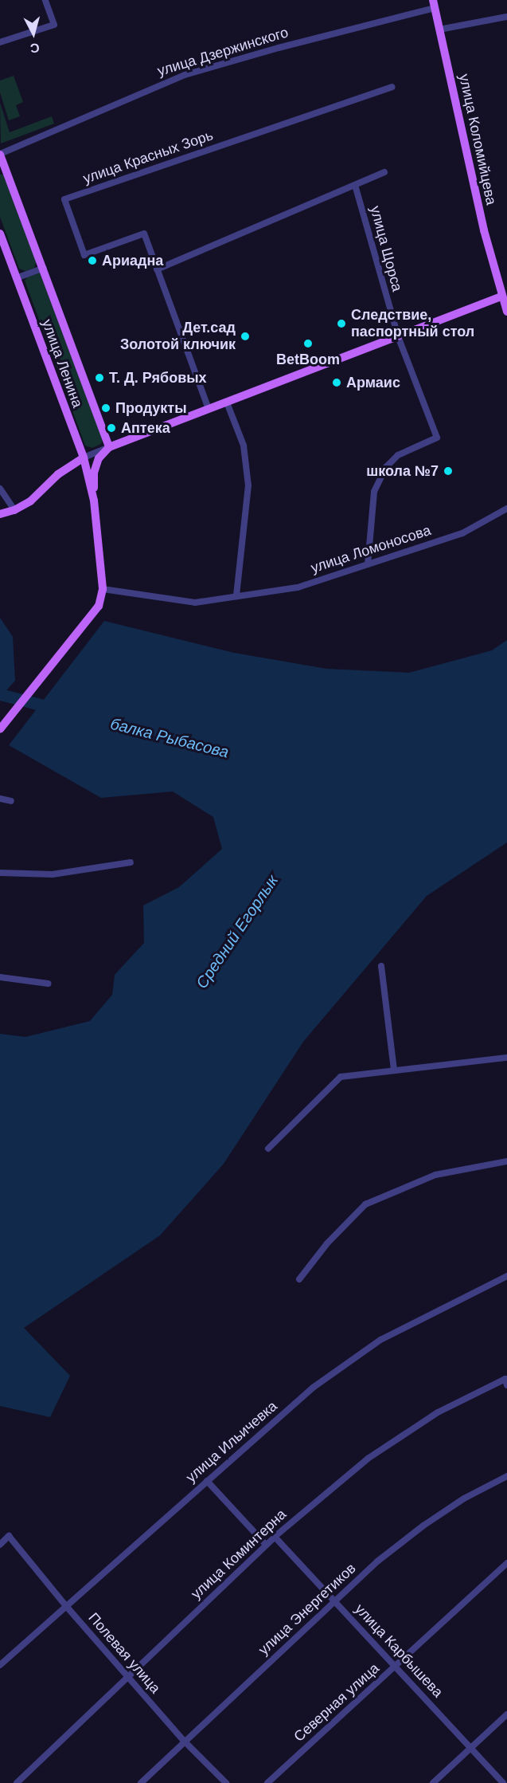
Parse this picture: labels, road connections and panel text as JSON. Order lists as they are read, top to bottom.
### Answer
{
  "streets": {
    "main road": ["улица Коломийцева", "улица Ленина"],
    "street": [
      "улица Дзержинского",
      "улица Красных Зорь",
      "улица Щорса",
      "улица Ломоносова",
      "улица Ильичевка",
      "улица Коминтерна",
      "улица Энергетиков",
      "улица Карбышева",
      "Полевая улица",
      "Северная улица"
    ]
  },
  "crossings": [
    ["улица Дзержинского", "улица Коломийцева"],
    ["улица Дзержинского", "улица Ленина"],
    ["улица Щорса", "улица Ломоносова"],
    ["улица Ильичевка", "Полевая улица"],
    ["улица Коминтерна", "улица Карбышева"],
    ["улица Коминтерна", "Полевая улица"],
    ["улица Энергетиков", "улица Карбышева"],
    ["улица Энергетиков", "Полевая улица"],
    ["улица Карбышева", "Северная улица"]
  ],
  "water": ["балка Рыбасова", "Средний Егорлык"],
  "places": [
    "Ариадна",
    "Следствие, паспортный стол",
    "Дет.сад Золотой ключик",
    "BetBoom",
    "Т. Д. Рябовых",
    "Армаис",
    "Продукты",
    "Аптека",
    "школа №7"
  ],
  "north": "bottom"
}
